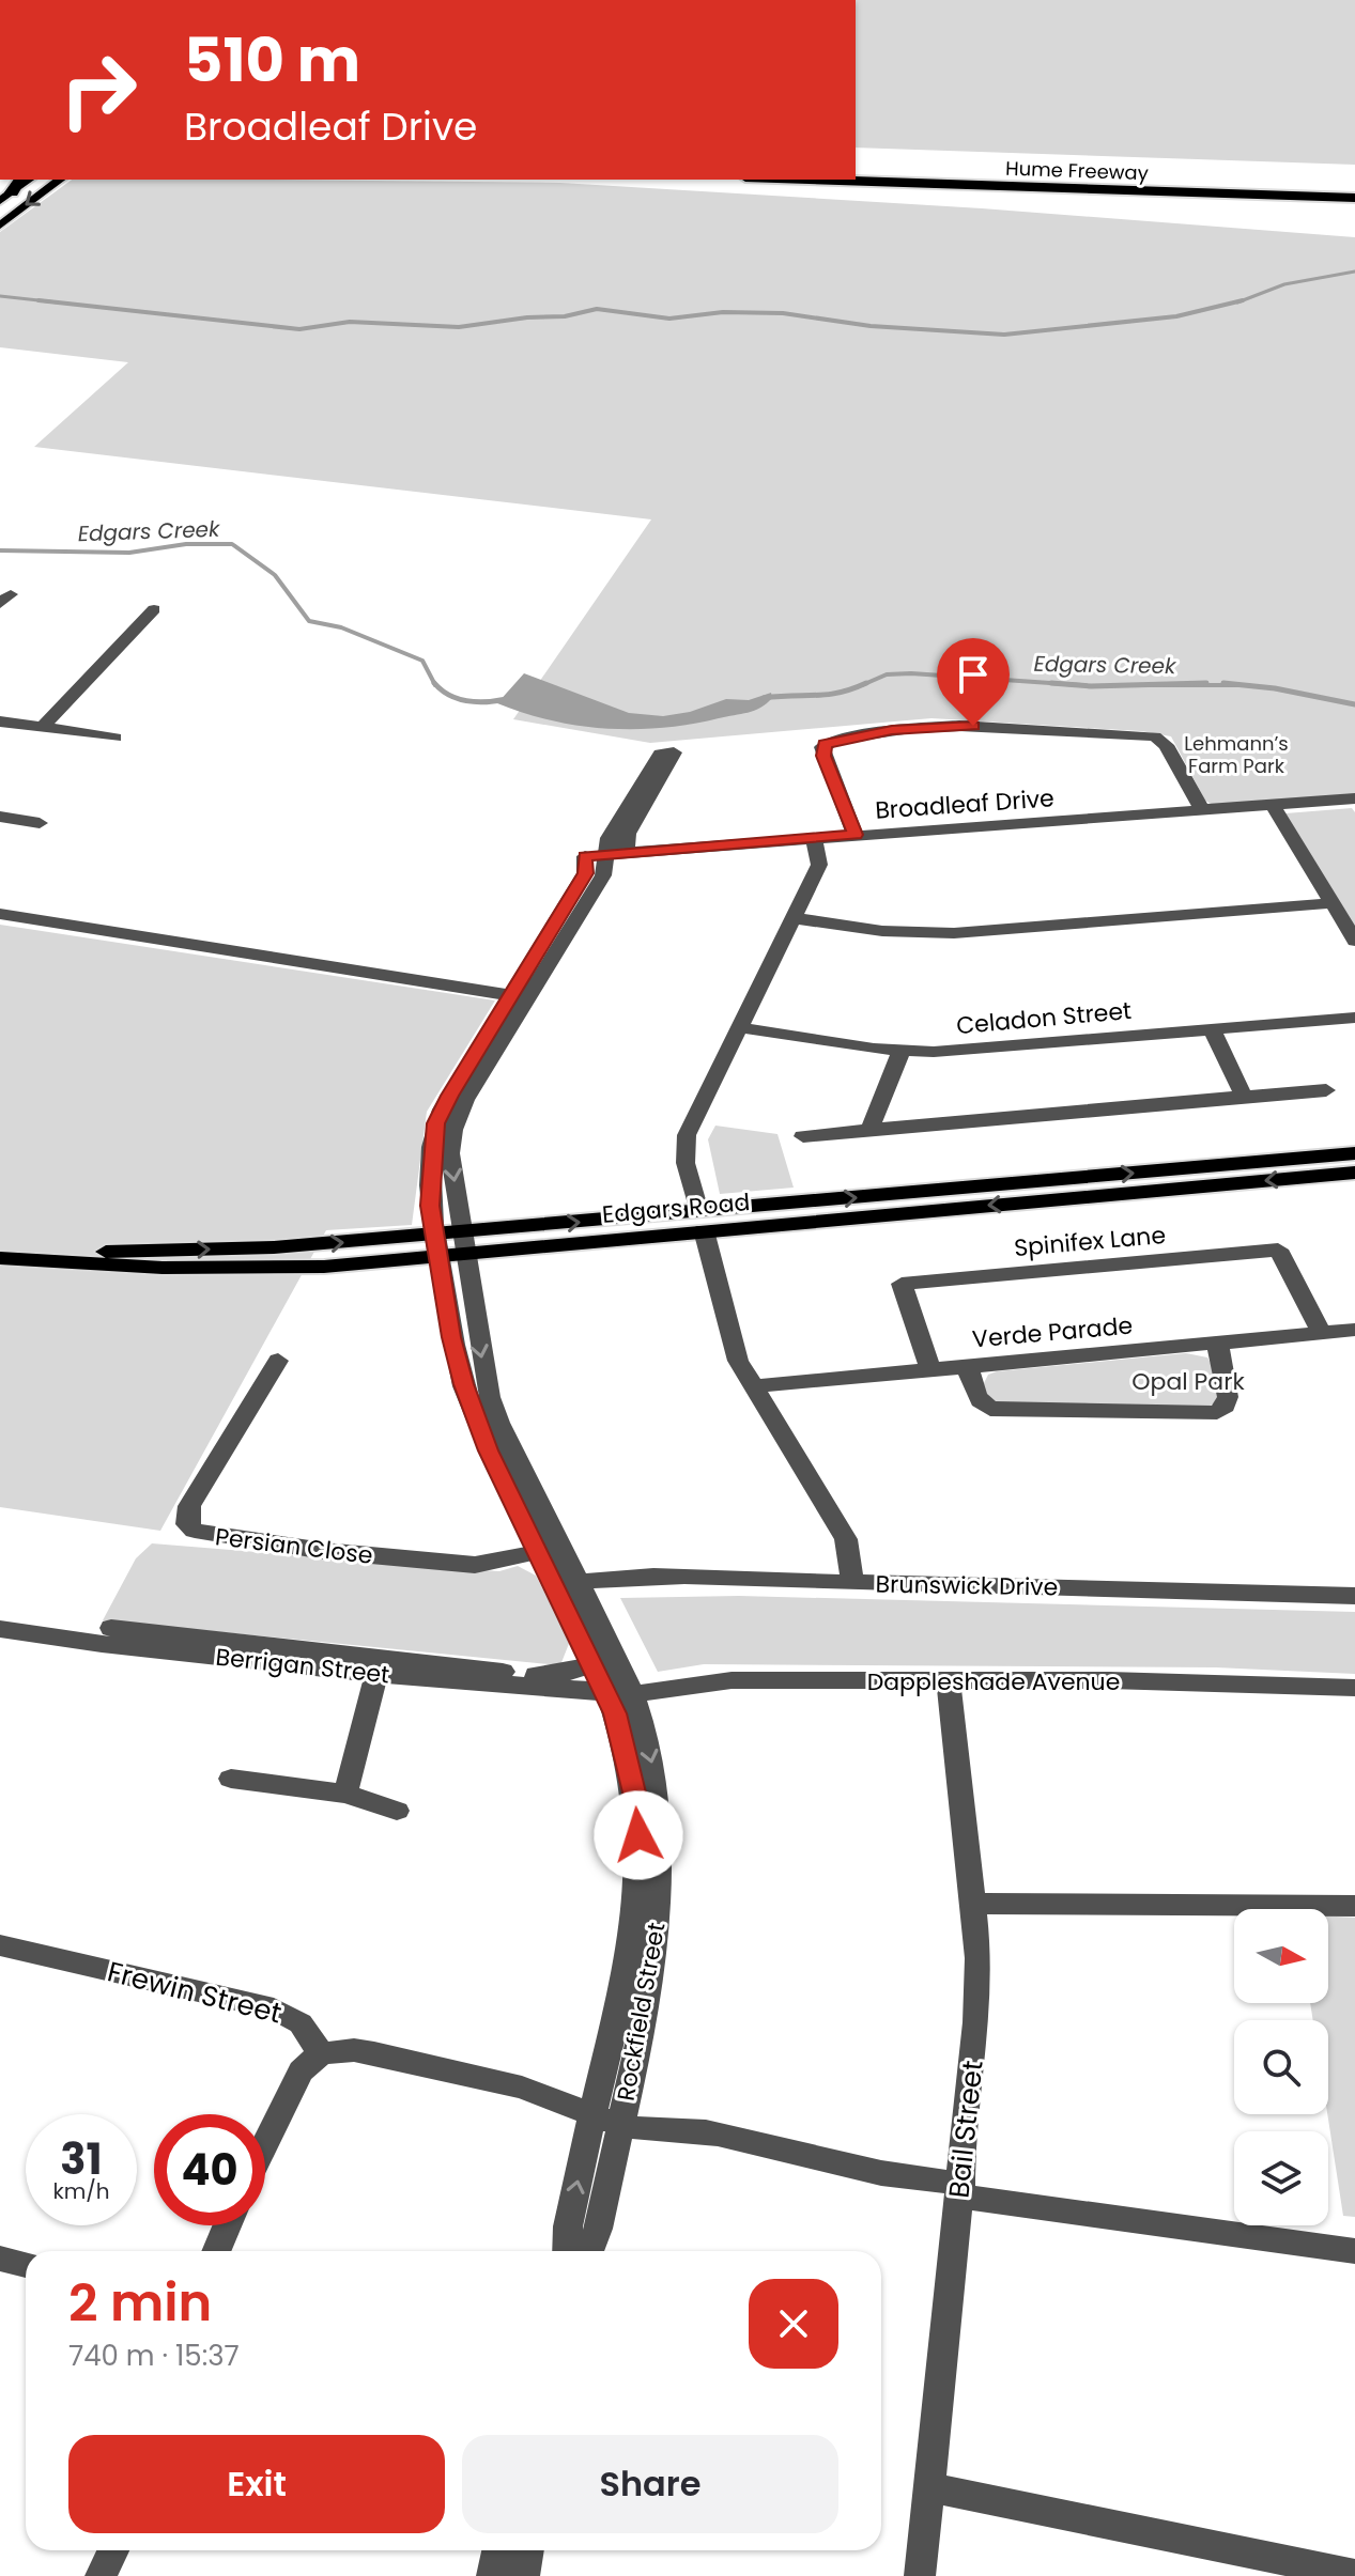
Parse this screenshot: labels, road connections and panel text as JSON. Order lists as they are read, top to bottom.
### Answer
{
  "streets": {
    "highway": ["Hume Freeway"],
    "main road": ["Edgars Road"],
    "street": [
      "Broadleaf Drive",
      "Celadon Street",
      "Spinifex Lane",
      "Verde Parade",
      "Persian Close",
      "Brunswick Drive",
      "Berrigan Street",
      "Dappleshade Avenue",
      "Frewin Street",
      "Rockfield Street",
      "Bail Street"
    ]
  },
  "crossings": [
    ["Broadleaf Drive", "Rockfield Street"],
    ["Edgars Road", "Rockfield Street"],
    ["Spinifex Lane", "Verde Parade"],
    ["Persian Close", "Rockfield Street"],
    ["Brunswick Drive", "Rockfield Street"],
    ["Berrigan Street", "Dappleshade Avenue"],
    ["Berrigan Street", "Rockfield Street"],
    ["Dappleshade Avenue", "Rockfield Street"],
    ["Dappleshade Avenue", "Bail Street"]
  ],
  "water": ["Edgars Creek"],
  "parks": ["Lehmann’s Farm Park", "Opal Park"],
  "north": "right",
  "page": {
    "turn": ["510 m", "Broadleaf Drive"],
    "speed": "31 km/h",
    "limit": "40",
    "heading": ["2 min", "740 m · 15:37"],
    "buttons": ["Exit", "Share"]
  }
}
